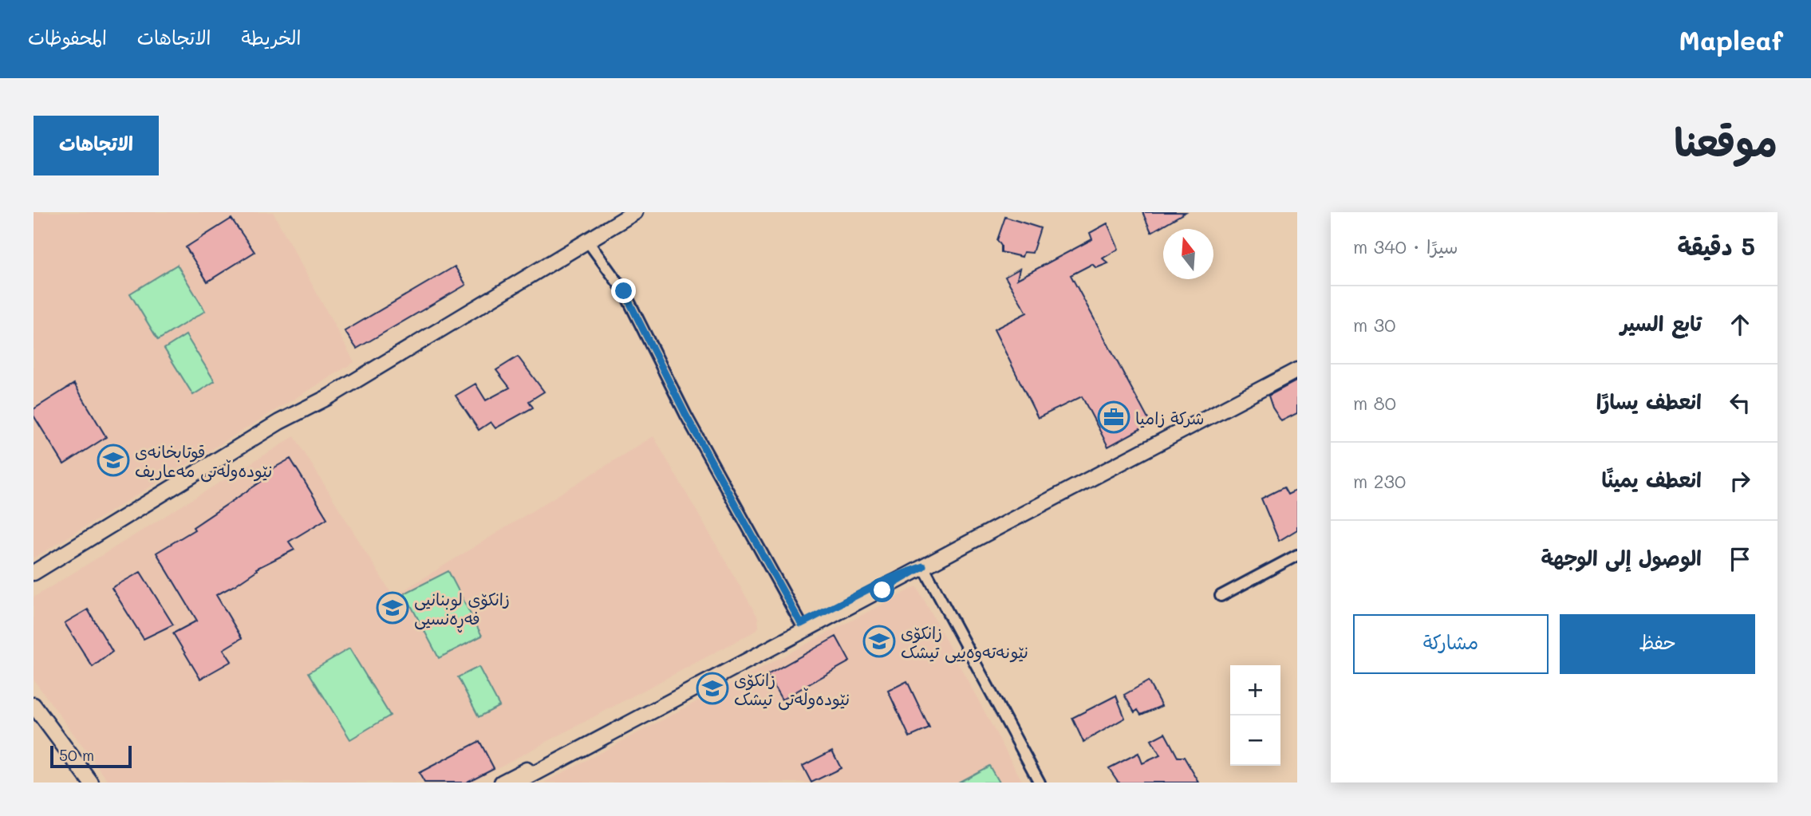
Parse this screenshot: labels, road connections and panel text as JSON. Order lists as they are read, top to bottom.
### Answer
{
  "places": {
    "office": ["شركة زاميا"],
    "school or university": [
      "قوتابخانەی نێودەوڵەتی مەعاریف",
      "زانکۆی لوبنانیی فەڕەنسیی",
      "زانکۆی نێونەتەوەییی تیشک",
      "زانکۆی نێودەوڵەتی تیشک"
    ]
  },
  "scale_bar": "50 m",
  "north": "top",
  "page": {
    "header": "Mapleaf",
    "nav": ["الخريطة", "الاتجاهات", "المحفوظات"],
    "title": "موقعنا",
    "buttons": [
      "الاتجاهات",
      ["حفظ", "مشاركة"]
    ],
    "heading": ["5 دقيقة", "سيرًا · 340 m"],
    "list": [
      ["تابع السير", "30 m"],
      ["انعطف يسارًا", "80 m"],
      ["انعطف يمينًا", "230 m"],
      "الوصول إلى الوجهة"
    ],
    "map_buttons": ["+", "−"],
    "scale": "50 m"
  }
}
